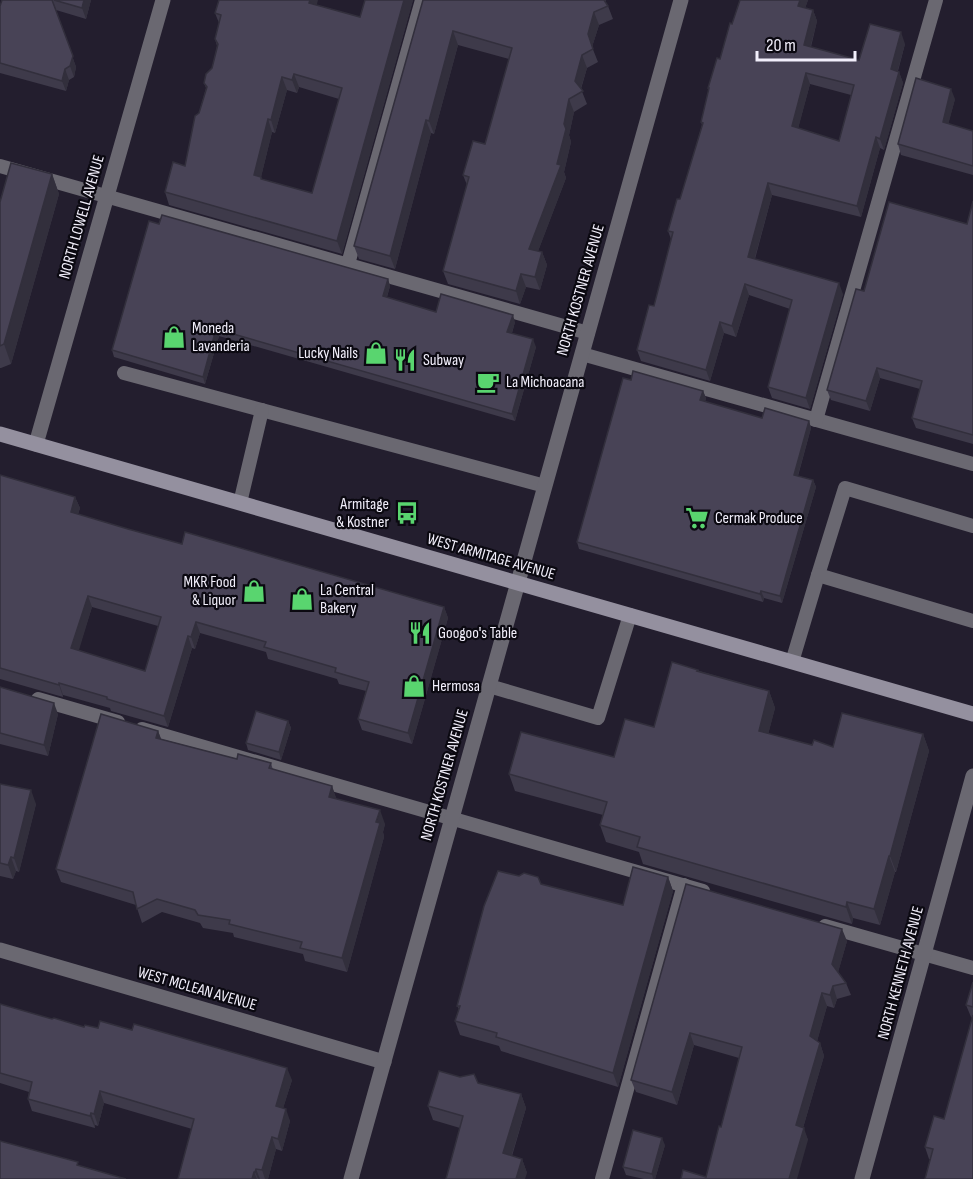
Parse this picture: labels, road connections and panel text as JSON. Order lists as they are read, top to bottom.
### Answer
{
  "streets": {
    "main road": ["WEST ARMITAGE AVENUE"],
    "street": [
      "NORTH LOWELL AVENUE",
      "NORTH KOSTNER AVENUE",
      "NORTH KENNETH AVENUE",
      "WEST MCLEAN AVENUE"
    ]
  },
  "crossings": [
    ["NORTH LOWELL AVENUE", "WEST ARMITAGE AVENUE"],
    ["NORTH KOSTNER AVENUE", "WEST ARMITAGE AVENUE"],
    ["NORTH KOSTNER AVENUE", "WEST MCLEAN AVENUE"]
  ],
  "places": {
    "shop": [
      "Moneda Lavanderia",
      "Lucky Nails",
      "MKR Food & Liquor",
      "La Central Bakery",
      "Hermosa"
    ],
    "restaurant": ["Subway", "Googoo's Table"],
    "cafe": ["La Michoacana"],
    "bus stop": ["Armitage & Kostner"],
    "supermarket": ["Cermak Produce"]
  },
  "scale_bar": "20 m"
}
